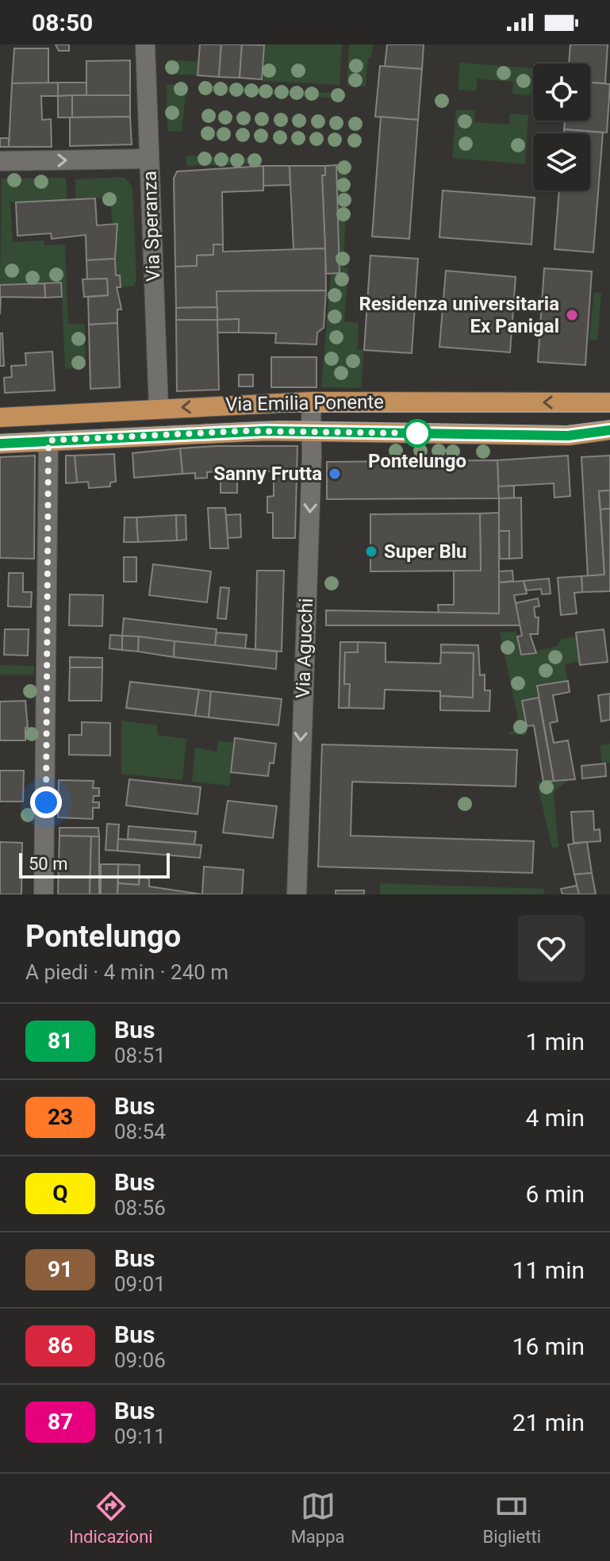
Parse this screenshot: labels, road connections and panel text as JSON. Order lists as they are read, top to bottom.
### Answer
{
  "streets": {
    "main road": ["Via Emilia Ponente"],
    "street": ["Via Speranza", "Via Agucchi"]
  },
  "crossings": [
    ["Via Speranza", "Via Emilia Ponente"],
    ["Via Emilia Ponente", "Via Agucchi"]
  ],
  "one_way": ["Via Agucchi"],
  "places": [
    "Residenza universitaria Ex Panigal",
    "Pontelungo",
    "Sanny Frutta",
    "Super Blu"
  ],
  "lines": ["bus line 81"],
  "scale_bar": "50 m",
  "page": {
    "status": "08:50",
    "scale": "50 m",
    "heading": ["Pontelungo", "A piedi · 4 min · 240 m"],
    "list": [
      {
        "mark": "81",
        "name": "Bus",
        "note": "08:51",
        "value": "1 min"
      },
      {
        "mark": "23",
        "name": "Bus",
        "note": "08:54",
        "value": "4 min"
      },
      {
        "mark": "Q",
        "name": "Bus",
        "note": "08:56",
        "value": "6 min"
      },
      {
        "mark": "91",
        "name": "Bus",
        "note": "09:01",
        "value": "11 min"
      },
      {
        "mark": "86",
        "name": "Bus",
        "note": "09:06",
        "value": "16 min"
      },
      {
        "mark": "87",
        "name": "Bus",
        "note": "09:11",
        "value": "21 min"
      }
    ],
    "tabs": ["Indicazioni", "Mappa", "Biglietti"]
  }
}
